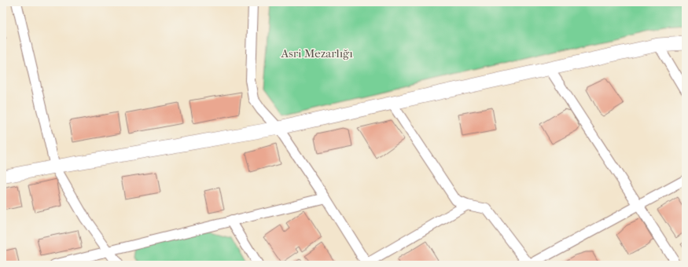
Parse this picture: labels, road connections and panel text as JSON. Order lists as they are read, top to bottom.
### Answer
{
  "parks": ["Asri Mezarlığı"]
}
